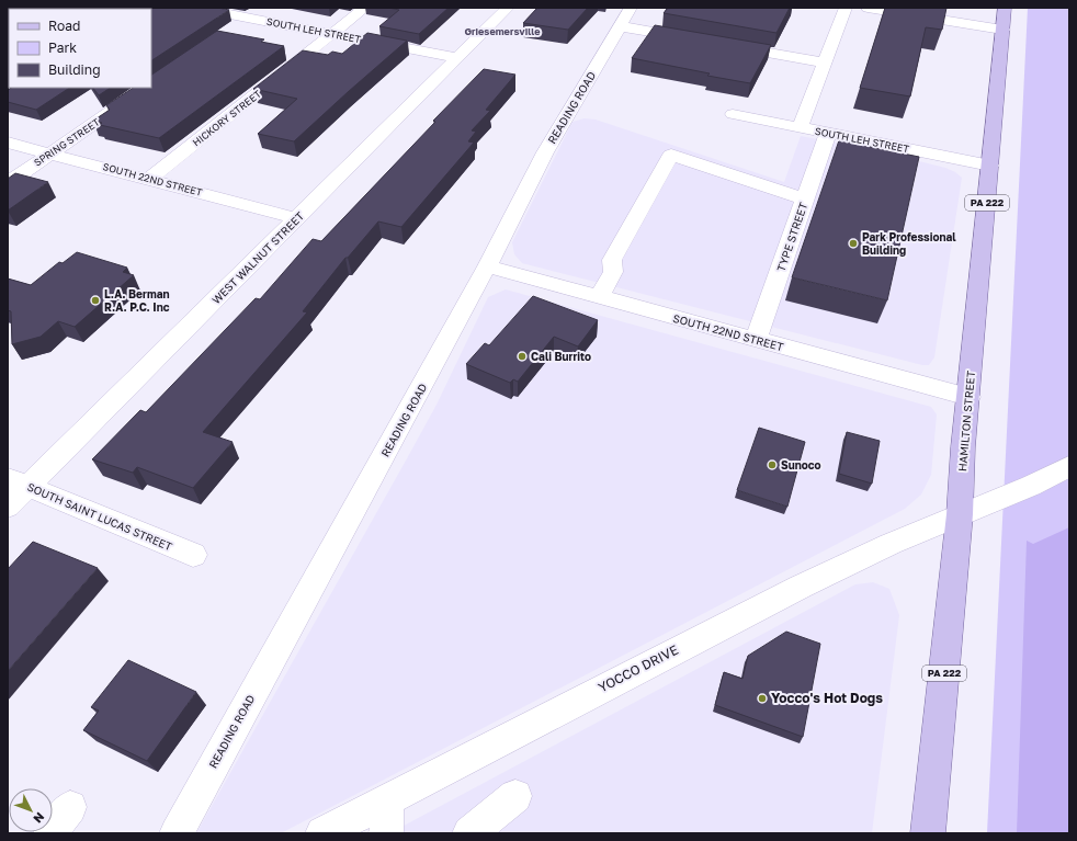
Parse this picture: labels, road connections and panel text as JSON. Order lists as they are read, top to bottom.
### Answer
{
  "streets": {
    "main road": ["PA 222", "HAMILTON STREET"],
    "street": [
      "SOUTH LEH STREET",
      "READING ROAD",
      "HICKORY STREET",
      "SPRING STREET",
      "SOUTH 22ND STREET",
      "TYPE STREET",
      "WEST WALNUT STREET",
      "SOUTH SAINT LUCAS STREET",
      "YOCCO DRIVE"
    ]
  },
  "crossings": [
    ["SOUTH LEH STREET", "HICKORY STREET"],
    ["SOUTH LEH STREET", "TYPE STREET"],
    ["SOUTH LEH STREET", "WEST WALNUT STREET"],
    ["SOUTH LEH STREET", "HAMILTON STREET"],
    ["READING ROAD", "SOUTH 22ND STREET"],
    ["HICKORY STREET", "SOUTH 22ND STREET"],
    ["SPRING STREET", "SOUTH 22ND STREET"],
    ["SOUTH 22ND STREET", "TYPE STREET"],
    ["SOUTH 22ND STREET", "WEST WALNUT STREET"],
    ["SOUTH 22ND STREET", "HAMILTON STREET"],
    ["WEST WALNUT STREET", "SOUTH SAINT LUCAS STREET"],
    ["HAMILTON STREET", "YOCCO DRIVE"]
  ],
  "districts": ["Griesemersville"],
  "places": [
    "Park Professional Building",
    "L.A. Berman R.A. P.C. Inc",
    "Cali Burrito",
    "Sunoco",
    "Yocco's Hot Dogs"
  ],
  "legend": ["Road", "Park", "Building"],
  "north": "bottom right"
}
